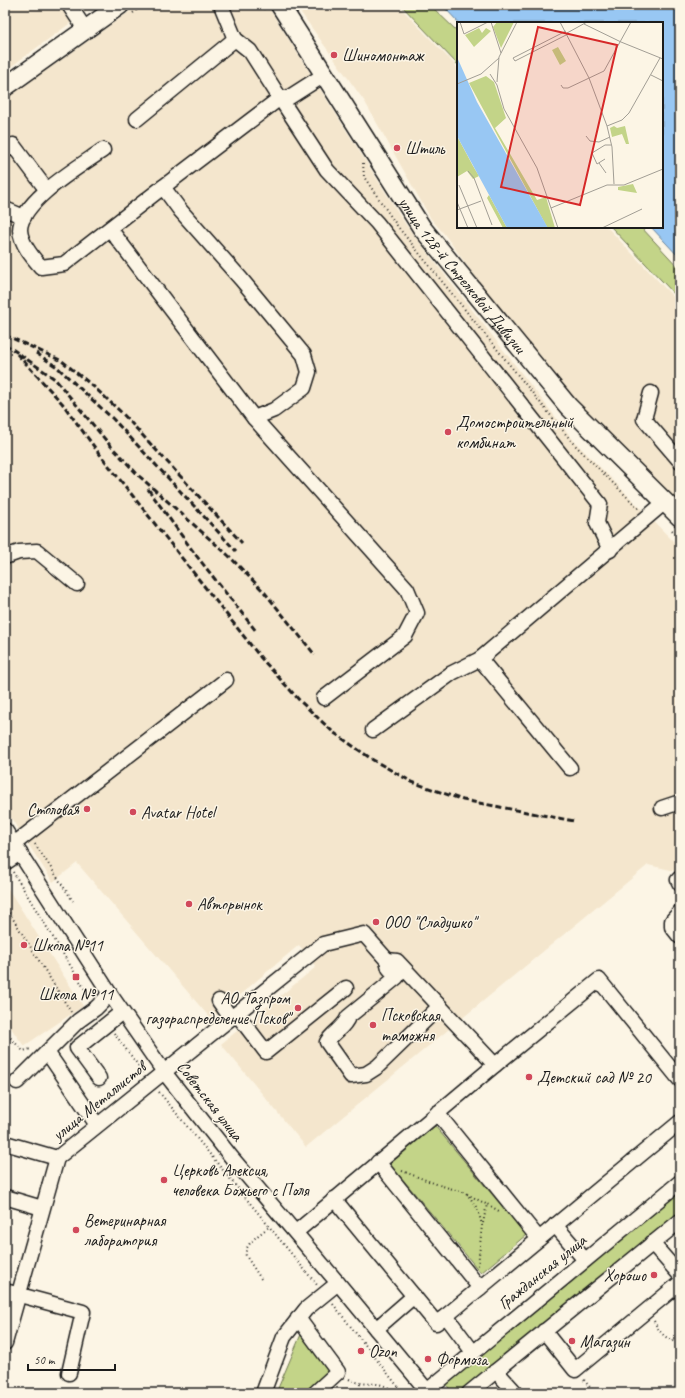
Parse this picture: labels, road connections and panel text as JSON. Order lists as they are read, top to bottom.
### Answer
{
  "streets": {
    "main road": ["улица 128-й Стрелковой Дивизии"],
    "street": ["улица Металлистов", "Советская улица", "Гражданская улица"]
  },
  "crossings": [
    ["улица Металлистов", "Советская улица"],
    ["Советская улица", "Гражданская улица"]
  ],
  "places": {
    "other": [
      "Шиномонтаж",
      "Штиль",
      "Домостроительный комбинат",
      "Столовая",
      "Avatar Hotel",
      "Авторынок",
      "ООО \"Сладушко\"",
      "Школа №11",
      "АО \"Газпром газораспределение Псков\"",
      "Псковская таможня",
      "Детский сад № 20",
      "Церковь Алексия, человека Божьего с Поля",
      "Ветеринарная лаборатория",
      "Хорошо",
      "Магазин",
      "Ozon",
      "Формоза"
    ],
    "transit": ["Школа № 11"]
  },
  "scale_bar": "50 m"
}
